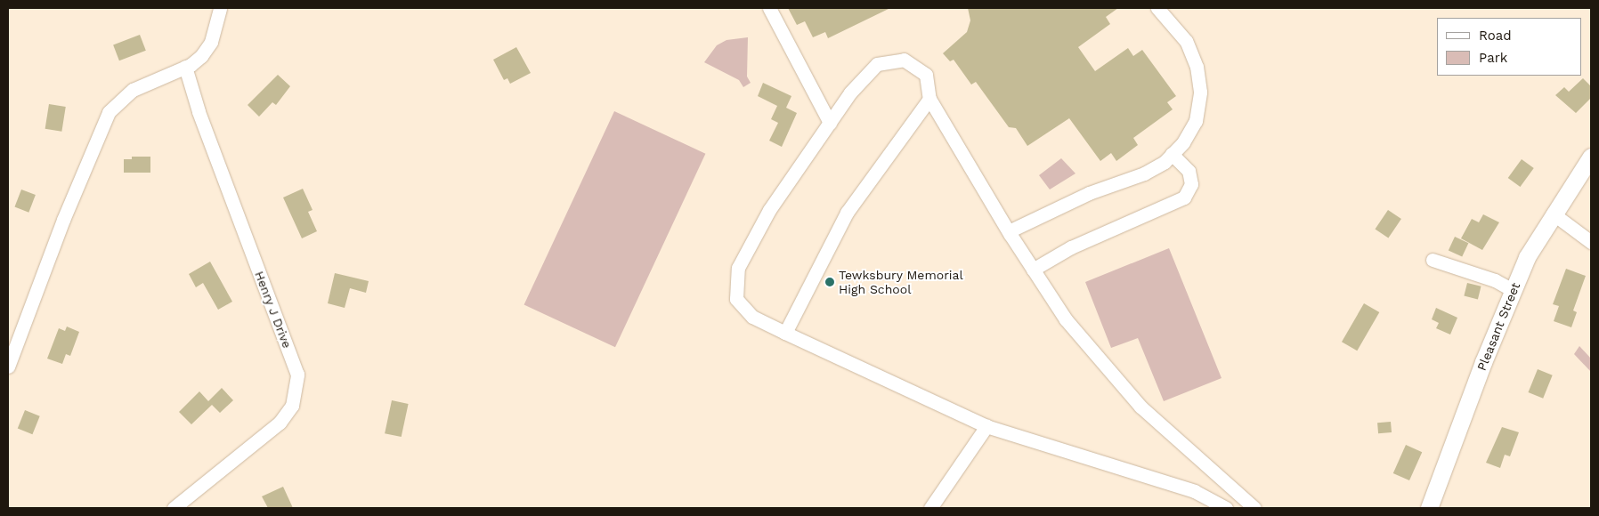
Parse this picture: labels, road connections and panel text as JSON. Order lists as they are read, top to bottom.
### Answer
{
  "streets": {
    "main road": ["Pleasant Street"],
    "street": ["Henry J Drive"]
  },
  "places": ["Tewksbury Memorial High School"],
  "legend": ["Road", "Park"]
}
